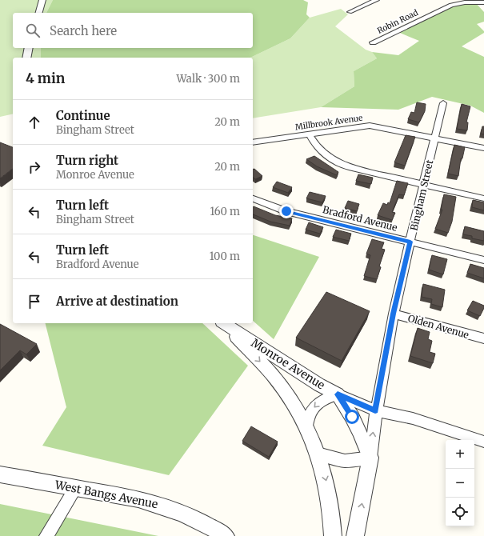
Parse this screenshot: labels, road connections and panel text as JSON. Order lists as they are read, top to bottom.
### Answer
{
  "streets": {
    "street": [
      "Robin Road",
      "Millbrook Avenue",
      "Bingham Street",
      "Bradford Avenue",
      "Olden Avenue",
      "Monroe Avenue",
      "West Bangs Avenue"
    ]
  },
  "crossings": [
    ["Millbrook Avenue", "Bingham Street"],
    ["Bingham Street", "Bradford Avenue"],
    ["Bingham Street", "Olden Avenue"],
    ["Bingham Street", "Monroe Avenue"]
  ],
  "page": {
    "search": "Search here",
    "heading": ["4 min", "Walk · 300 m"],
    "list": [
      ["Continue", "Bingham Street", "20 m"],
      ["Turn right", "Monroe Avenue", "20 m"],
      ["Turn left", "Bingham Street", "160 m"],
      ["Turn left", "Bradford Avenue", "100 m"],
      "Arrive at destination"
    ],
    "map_buttons": ["+", "−"]
  }
}
